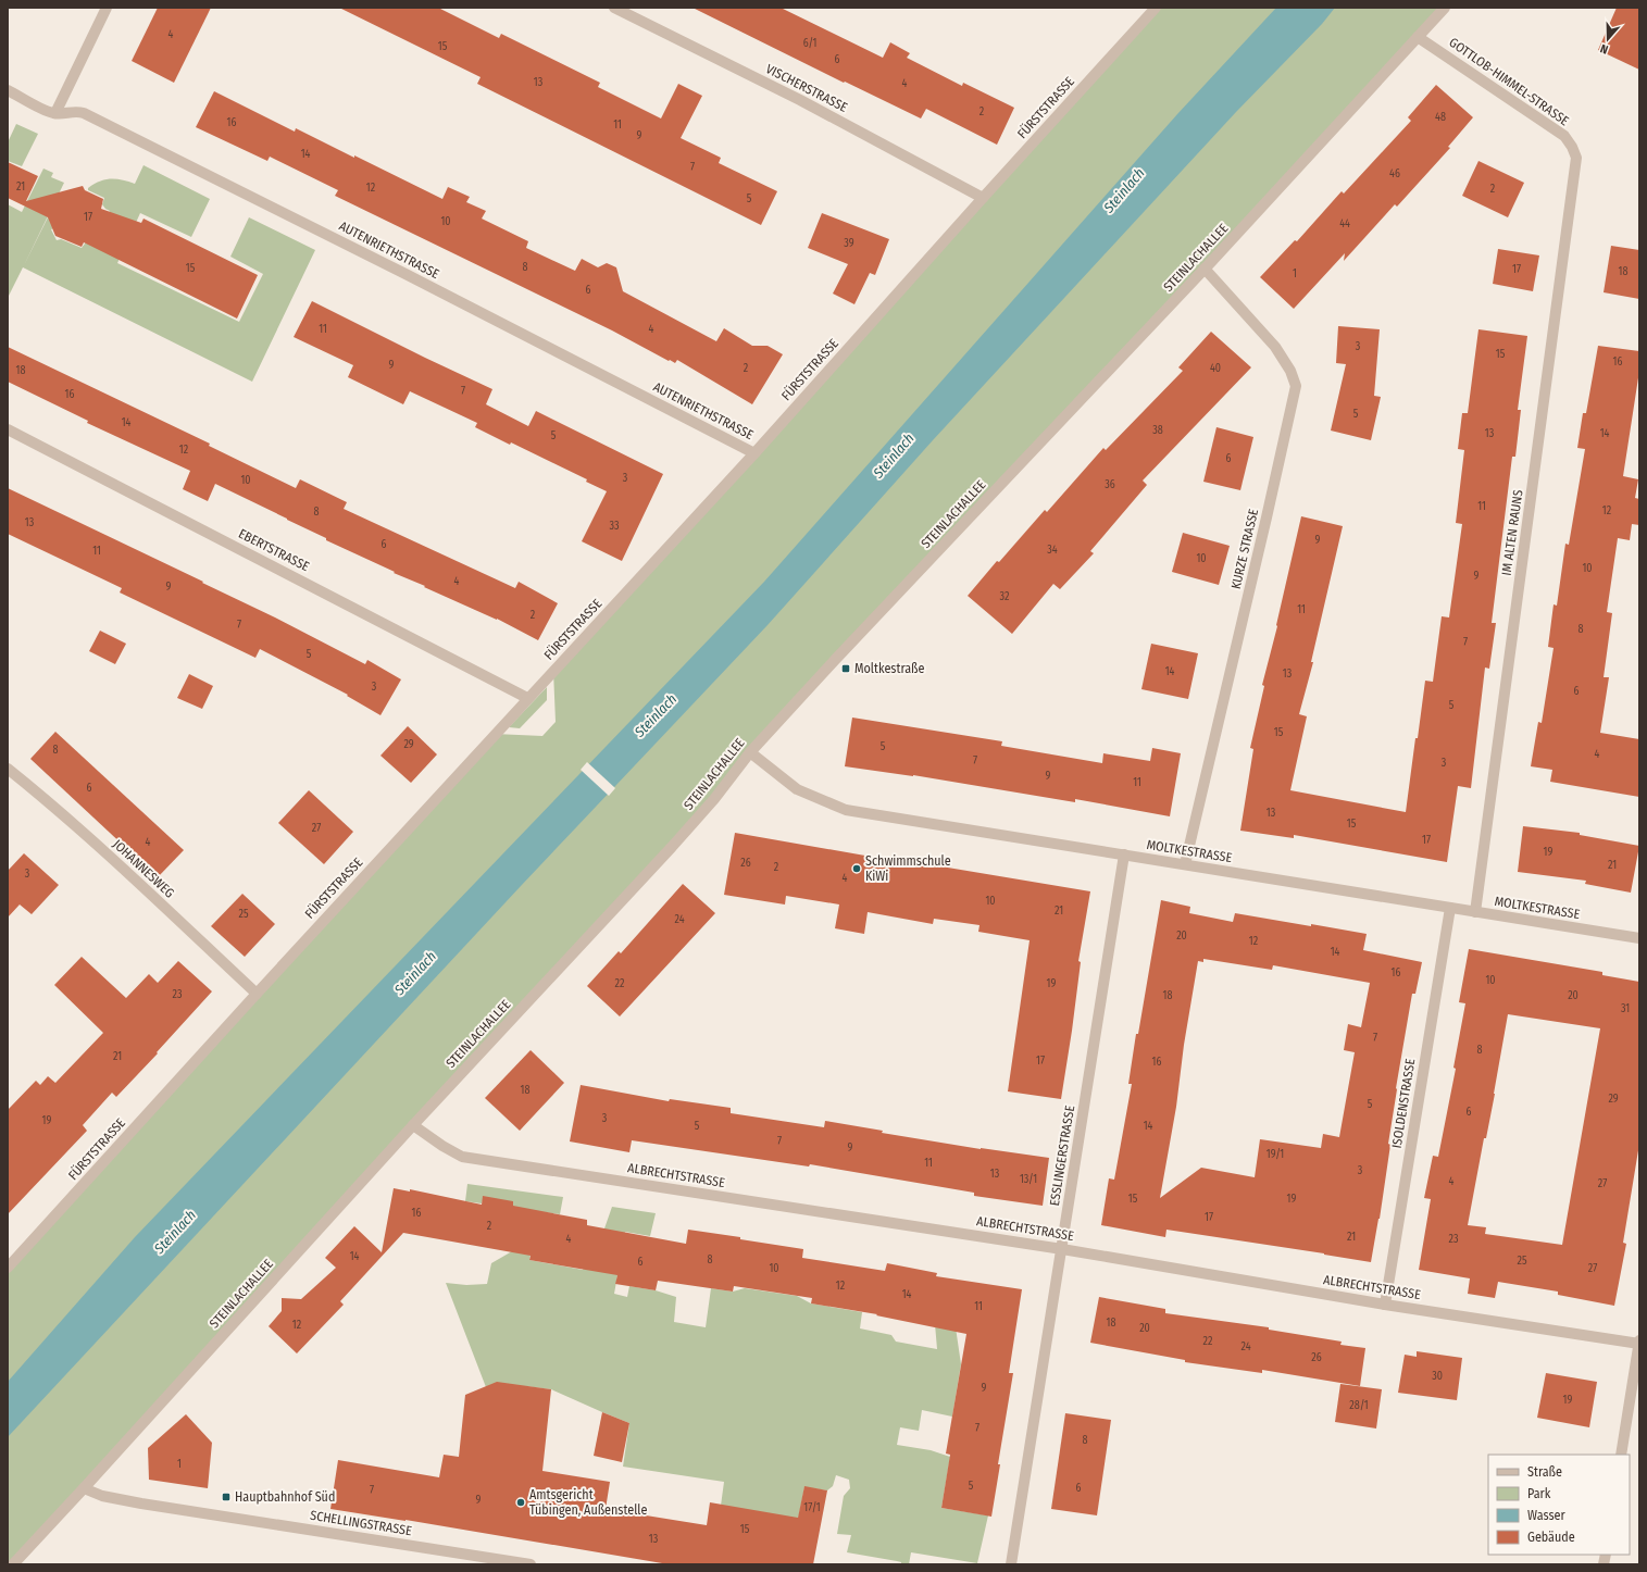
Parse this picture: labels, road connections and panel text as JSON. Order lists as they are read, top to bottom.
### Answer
{
  "streets": {
    "street": [
      "GOTTLOB-HIMMEL-STRASSE",
      "VISCHERSTRASSE",
      "FÜRSTSTRASSE",
      "AUTENRIETHSTRASSE",
      "STEINLACHALLEE",
      "IM ALTEN RAUNS",
      "KURZE STRASSE",
      "EBERTSTRASSE",
      "MOLTKESTRASSE",
      "JOHANNESWEG",
      "ISOLDENSTRASSE",
      "ESSLINGERSTRASSE",
      "ALBRECHTSTRASSE",
      "SCHELLINGSTRASSE"
    ]
  },
  "crossings": [
    ["GOTTLOB-HIMMEL-STRASSE", "STEINLACHALLEE"],
    ["GOTTLOB-HIMMEL-STRASSE", "IM ALTEN RAUNS"],
    ["VISCHERSTRASSE", "FÜRSTSTRASSE"],
    ["FÜRSTSTRASSE", "AUTENRIETHSTRASSE"],
    ["FÜRSTSTRASSE", "EBERTSTRASSE"],
    ["FÜRSTSTRASSE", "JOHANNESWEG"],
    ["STEINLACHALLEE", "KURZE STRASSE"],
    ["STEINLACHALLEE", "MOLTKESTRASSE"],
    ["STEINLACHALLEE", "ALBRECHTSTRASSE"],
    ["STEINLACHALLEE", "SCHELLINGSTRASSE"],
    ["IM ALTEN RAUNS", "MOLTKESTRASSE"],
    ["KURZE STRASSE", "MOLTKESTRASSE"],
    ["MOLTKESTRASSE", "ISOLDENSTRASSE"],
    ["MOLTKESTRASSE", "ESSLINGERSTRASSE"],
    ["ISOLDENSTRASSE", "ALBRECHTSTRASSE"],
    ["ESSLINGERSTRASSE", "ALBRECHTSTRASSE"]
  ],
  "water": ["Steinlach"],
  "places": {
    "transit": ["Moltkestraße", "Hauptbahnhof Süd"],
    "other": ["Schwimmschule KiWi", "Amtsgericht Tübingen, Außenstelle"]
  },
  "house_numbers": [
    "4",
    "6/1",
    "15",
    "6",
    "13",
    "4",
    "2",
    "48",
    "16",
    "11",
    "9",
    "14",
    "7",
    "46",
    "21",
    "12",
    "2",
    "5",
    "17",
    "10",
    "44",
    "39",
    "8",
    "15",
    "17",
    "18",
    "1",
    "6",
    "11",
    "4",
    "3",
    "15",
    "16",
    "9",
    "2",
    "40",
    "18",
    "7",
    "16",
    "5",
    "14",
    "38",
    "13",
    "14",
    "5",
    "12",
    "6",
    "3",
    "10",
    "36",
    "11",
    "12",
    "8",
    "13",
    "33",
    "9",
    "6",
    "34",
    "11",
    "10",
    "10",
    "9",
    "4",
    "9",
    "32",
    "11",
    "2",
    "7",
    "8",
    "7",
    "5",
    "14",
    "13",
    "3",
    "6",
    "5",
    "15",
    "29",
    "5",
    "8",
    "4",
    "7",
    "3",
    "9",
    "11",
    "6",
    "13",
    "15",
    "27",
    "17",
    "4",
    "19",
    "26",
    "21",
    "2",
    "3",
    "4",
    "10",
    "21",
    "25",
    "24",
    "20",
    "12",
    "14",
    "16",
    "10",
    "22",
    "19",
    "23",
    "18",
    "20",
    "31",
    "7",
    "8",
    "21",
    "17",
    "16",
    "18",
    "29",
    "5",
    "6",
    "3",
    "19",
    "5",
    "14",
    "7",
    "9",
    "19/1",
    "11",
    "3",
    "13",
    "13/1",
    "4",
    "27",
    "15",
    "19",
    "16",
    "17",
    "2",
    "21",
    "4",
    "23",
    "14",
    "8",
    "25",
    "6",
    "10",
    "27",
    "12",
    "14",
    "11",
    "18",
    "12",
    "20",
    "22",
    "24",
    "26",
    "30",
    "9",
    "19",
    "28/1",
    "7",
    "8",
    "1",
    "5",
    "6",
    "7",
    "9",
    "17/1",
    "15",
    "13"
  ],
  "legend": [
    "Straße",
    "Park",
    "Wasser",
    "Gebäude"
  ],
  "north": "bottom"
}
